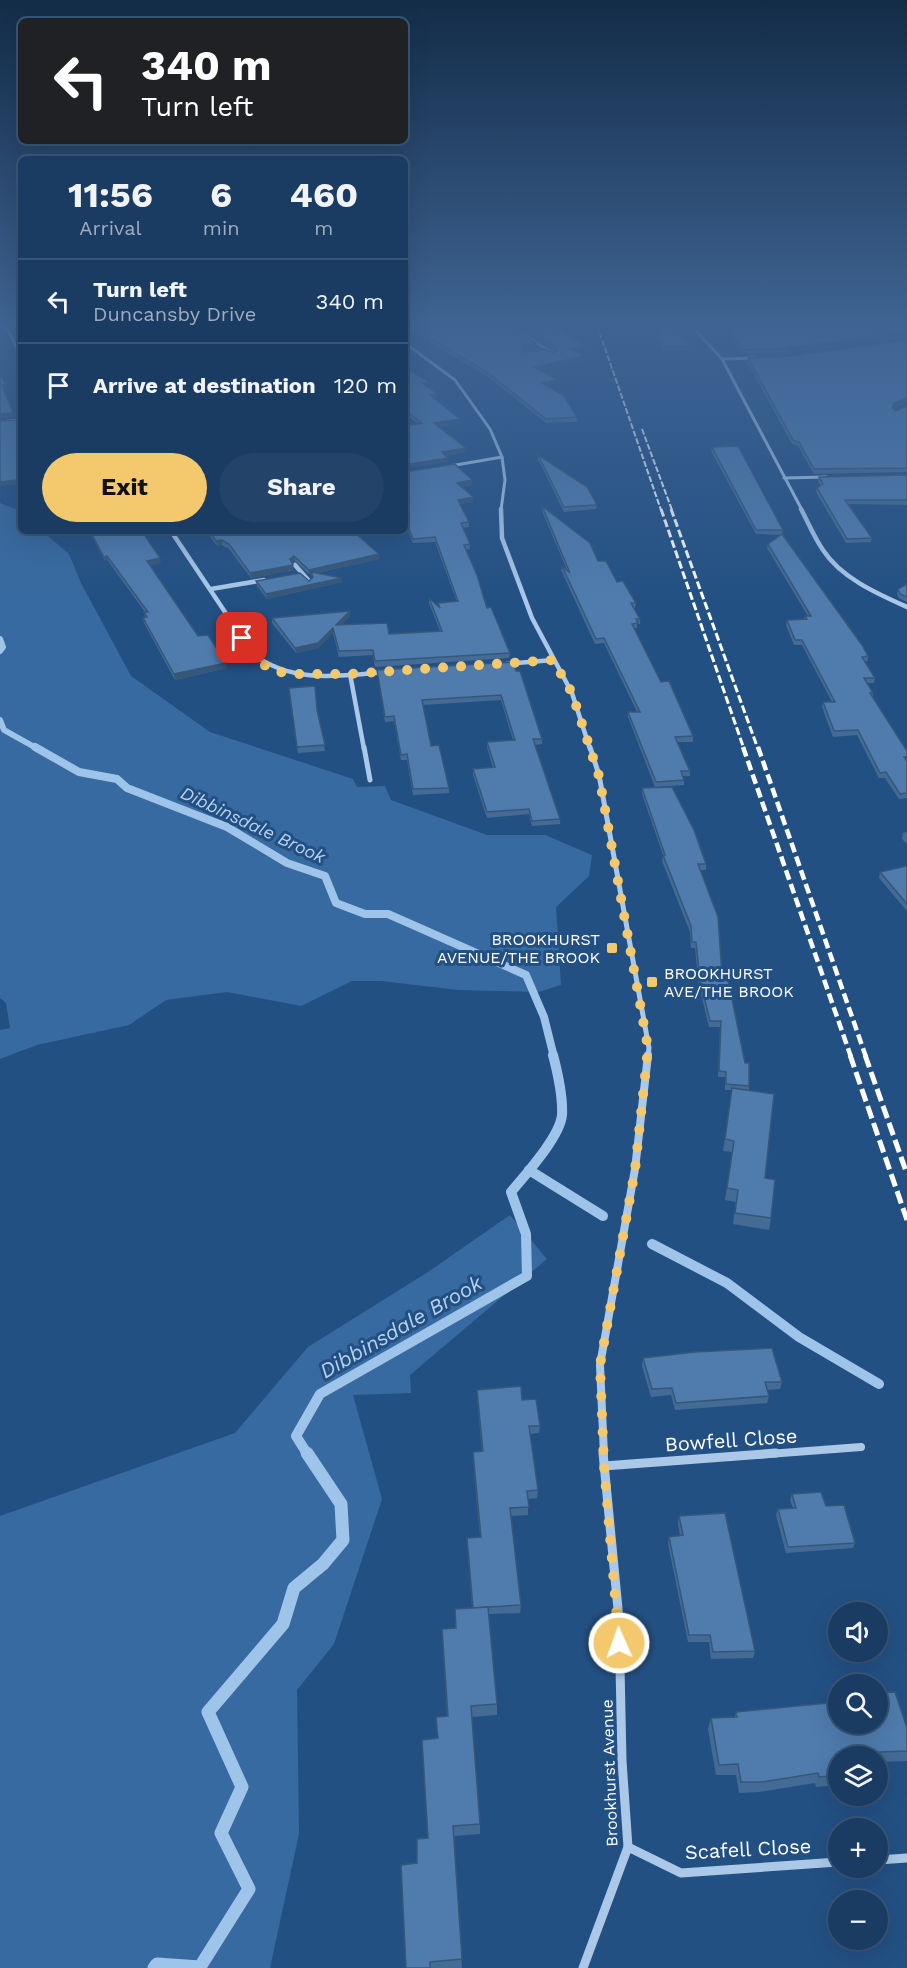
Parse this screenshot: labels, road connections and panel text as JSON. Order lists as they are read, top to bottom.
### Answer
{
  "streets": {
    "street": ["Bowfell Close", "Brookhurst Avenue", "Scafell Close"]
  },
  "crossings": [
    ["Bowfell Close", "Brookhurst Avenue"],
    ["Brookhurst Avenue", "Scafell Close"]
  ],
  "water": ["Dibbinsdale Brook"],
  "places": {
    "transit": ["BROOKHURST AVENUE/THE BROOK", "BROOKHURST AVE/THE BROOK"]
  },
  "page": {
    "turn": ["340 m", "Turn left"],
    "eta": [
      "11:56",
      "Arrival",
      "6",
      "min",
      "460",
      "m"
    ],
    "list": [
      {
        "name": "Turn left",
        "note": "Duncansby Drive",
        "value": "340 m"
      },
      {
        "name": "Arrive at destination",
        "value": "120 m"
      }
    ],
    "buttons": ["Exit", "Share"],
    "map_buttons": ["+", "−"]
  }
}
